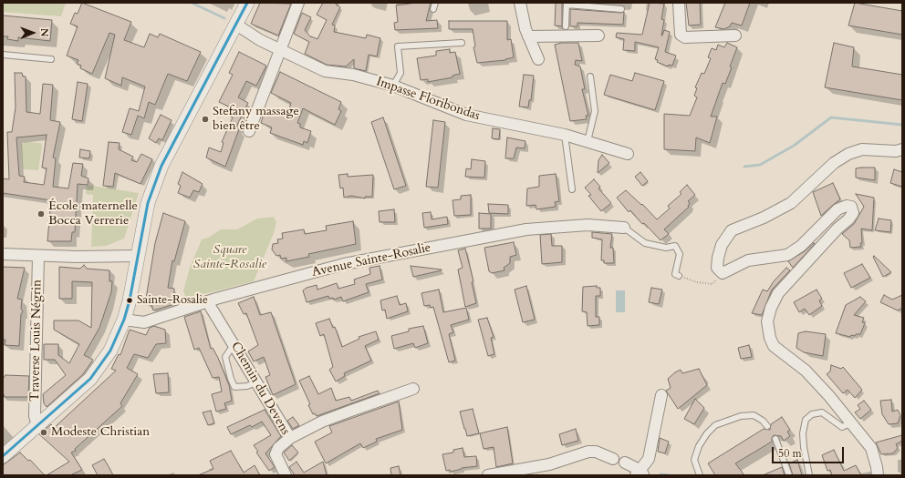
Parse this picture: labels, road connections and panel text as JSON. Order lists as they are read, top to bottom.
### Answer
{
  "streets": {
    "street": [
      "Impasse Floribondas",
      "Avenue Sainte-Rosalie",
      "Traverse Louis Négrin",
      "Chemin du Devens"
    ]
  },
  "crossings": [
    ["Avenue Sainte-Rosalie", "Chemin du Devens"]
  ],
  "parks": ["Square Sainte-Rosalie"],
  "places": [
    "Stefany massage bien être",
    "École maternelle Bocca Verrerie",
    "Sainte-Rosalie",
    "Modeste Christian"
  ],
  "scale_bar": "50 m",
  "north": "right"
}
